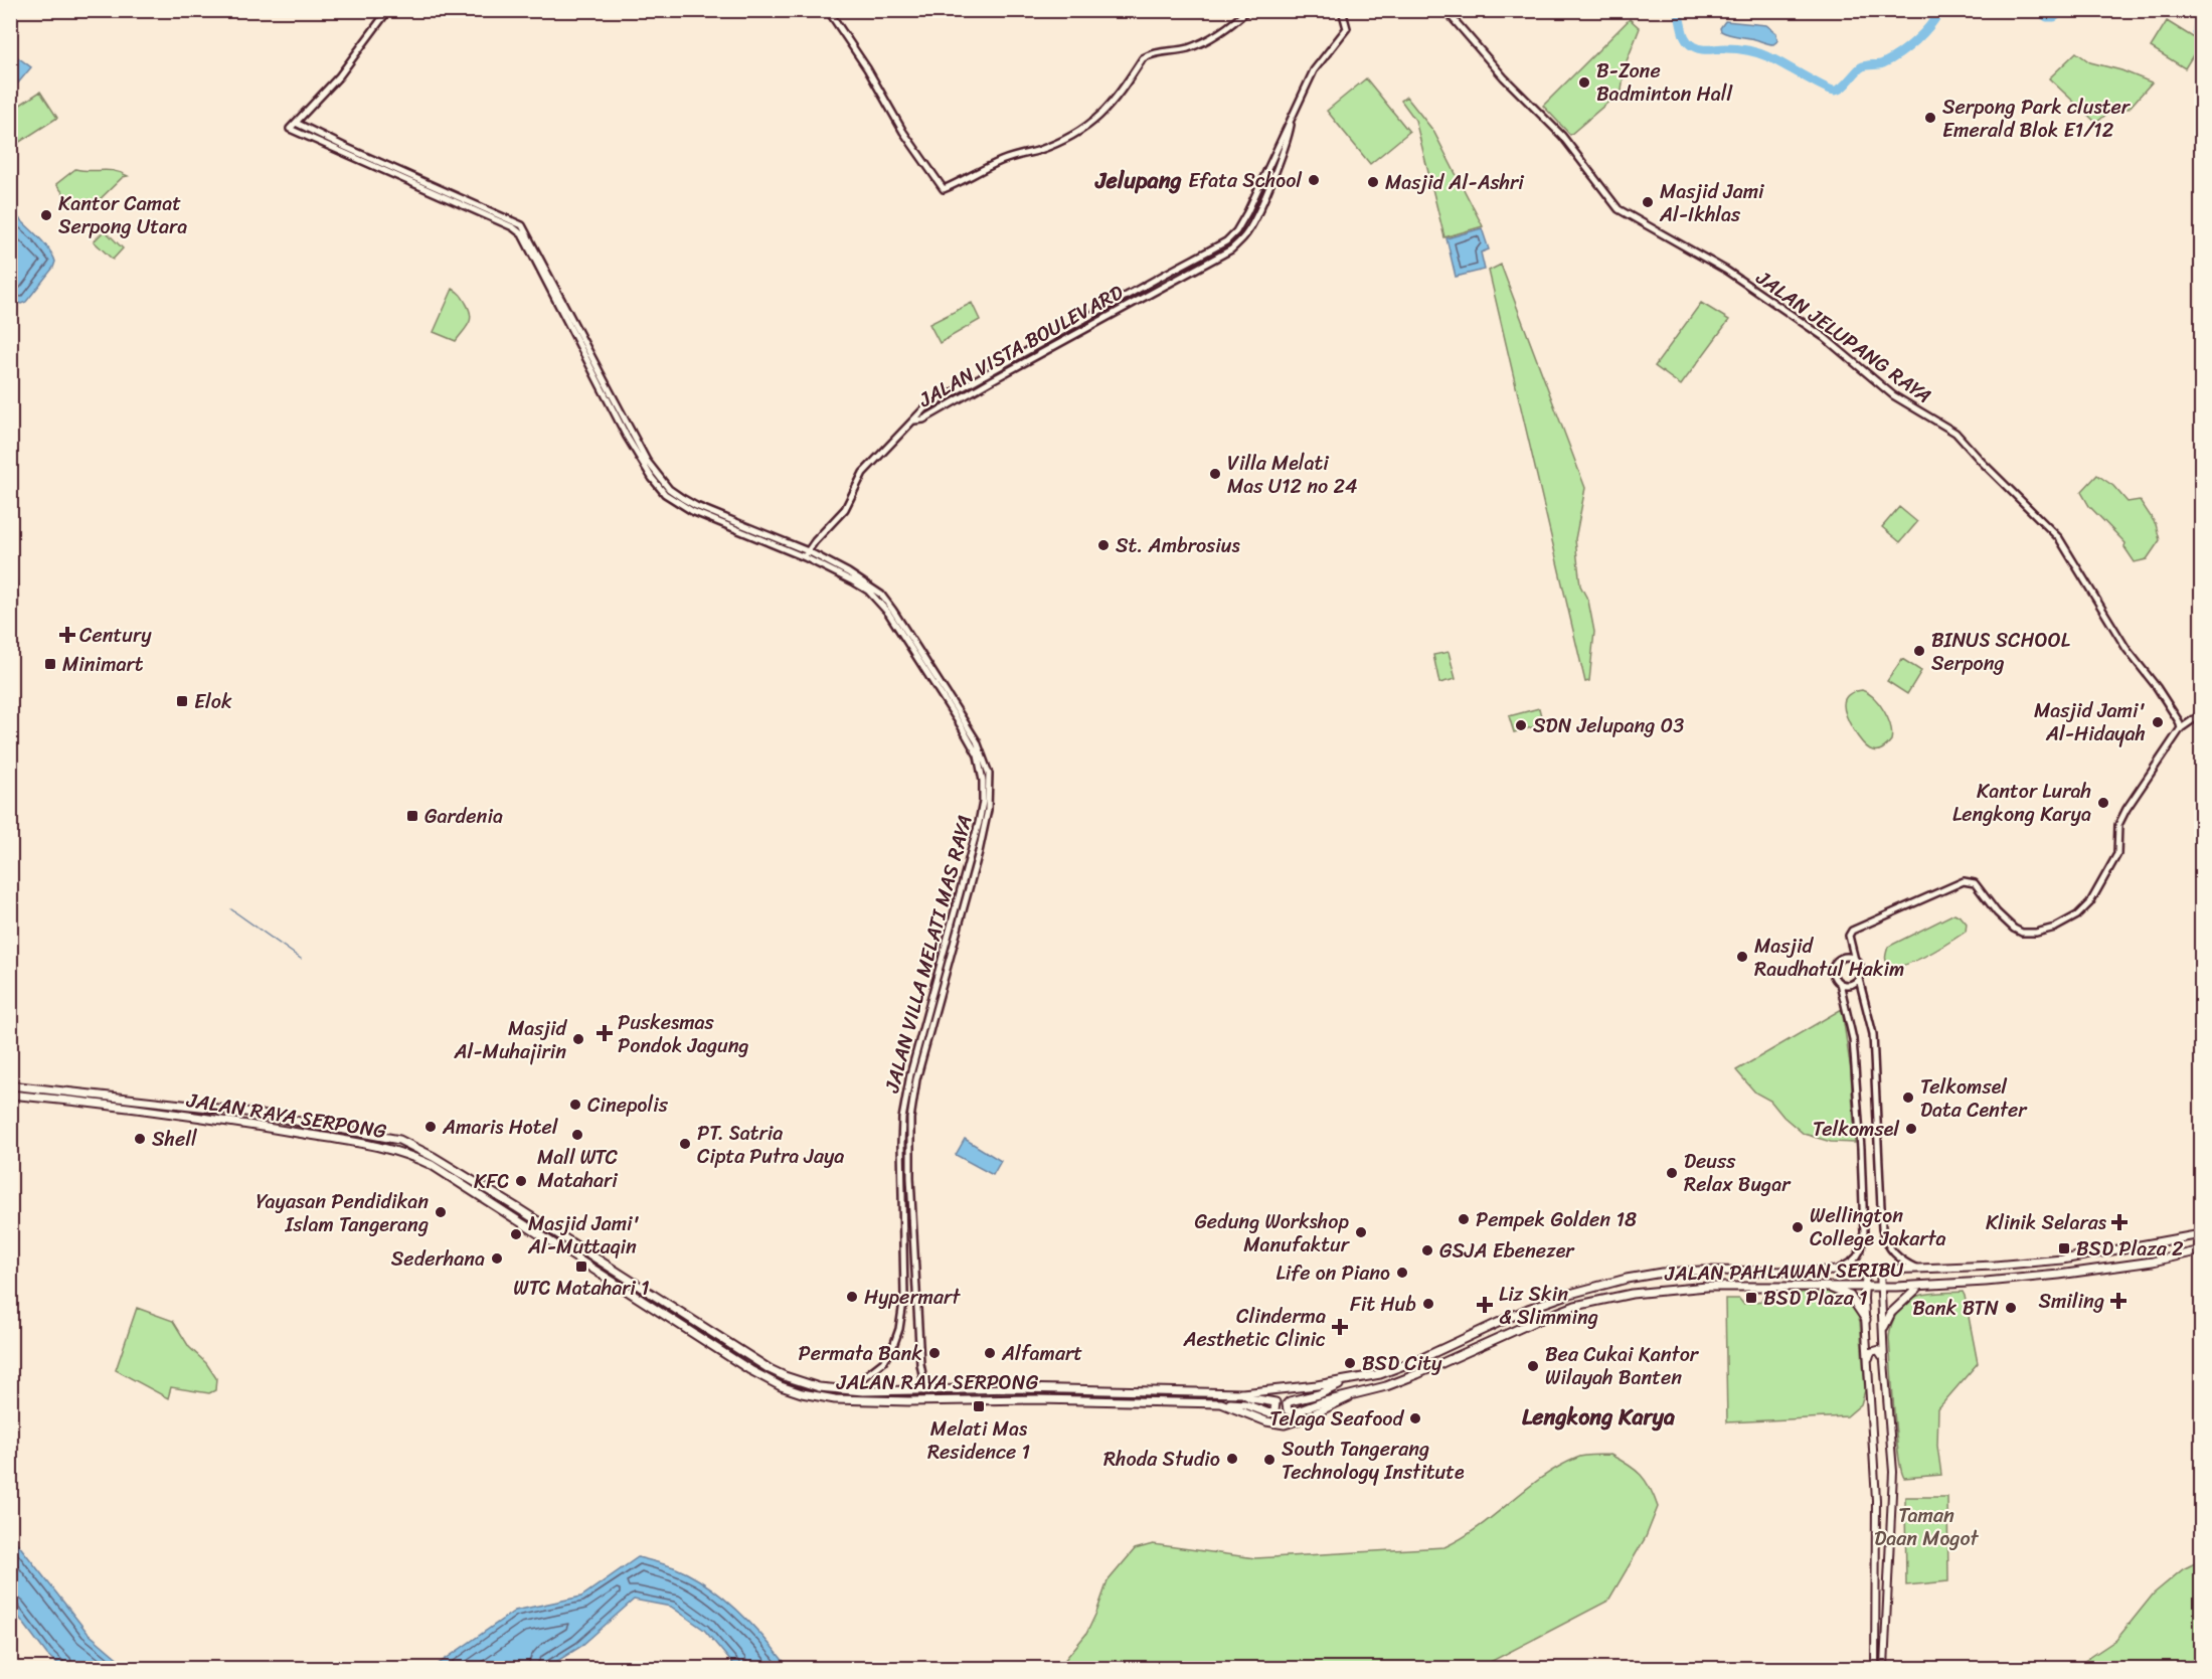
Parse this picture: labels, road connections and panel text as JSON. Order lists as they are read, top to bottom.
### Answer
{
  "streets": {
    "main road": ["JALAN RAYA SERPONG", "JALAN PAHLAWAN SERIBU"],
    "street": ["JALAN JELUPANG RAYA", "JALAN VISTA BOULEVARD", "JALAN VILLA MELATI MAS RAYA"]
  },
  "crossings": [
    ["JALAN VILLA MELATI MAS RAYA", "JALAN RAYA SERPONG"],
    ["JALAN RAYA SERPONG", "JALAN PAHLAWAN SERIBU"]
  ],
  "districts": ["Jelupang", "Lengkong Karya"],
  "parks": ["Taman Daan Mogot"],
  "places": {
    "other": [
      "B-Zone Badminton Hall",
      "Serpong Park cluster Emerald Blok E1/12",
      "Efata School",
      "Masjid Al-Ashri",
      "Masjid Jami Al-Ikhlas",
      "Kantor Camat Serpong Utara",
      "Villa Melati Mas U12 no 24",
      "St. Ambrosius",
      "BINUS SCHOOL Serpong",
      "Masjid Jami' Al-Hidayah",
      "SDN Jelupang 03",
      "Kantor Lurah Lengkong Karya",
      "Masjid Raudhatul Hakim",
      "Masjid Al-Muhajirin",
      "Telkomsel Data Center",
      "Cinepolis",
      "Amaris Hotel",
      "Telkomsel",
      "Mall WTC Matahari",
      "Shell",
      "PT. Satria Cipta Putra Jaya",
      "Deuss Relax Bugar",
      "KFC",
      "Yayasan Pendidikan Islam Tangerang",
      "Pempek Golden 18",
      "Wellington College Jakarta",
      "Gedung Workshop Manufaktur",
      "Masjid Jami' Al-Muttaqin",
      "GSJA Ebenezer",
      "Sederhana",
      "Life on Piano",
      "Hypermart",
      "Fit Hub",
      "Bank BTN",
      "Permata Bank",
      "Alfamart",
      "BSD City",
      "Bea Cukai Kantor Wilayah Banten",
      "Telaga Seafood",
      "Rhoda Studio",
      "South Tangerang Technology Institute"
    ],
    "health": [
      "Century",
      "Puskesmas Pondok Jagung",
      "Klinik Selaras",
      "Smiling",
      "Liz Skin & Slimming",
      "Clinderma Aesthetic Clinic"
    ],
    "transit": [
      "Minimart",
      "Elok",
      "Gardenia",
      "BSD Plaza 2",
      "WTC Matahari 1",
      "BSD Plaza 1",
      "Melati Mas Residence 1"
    ]
  }
}
